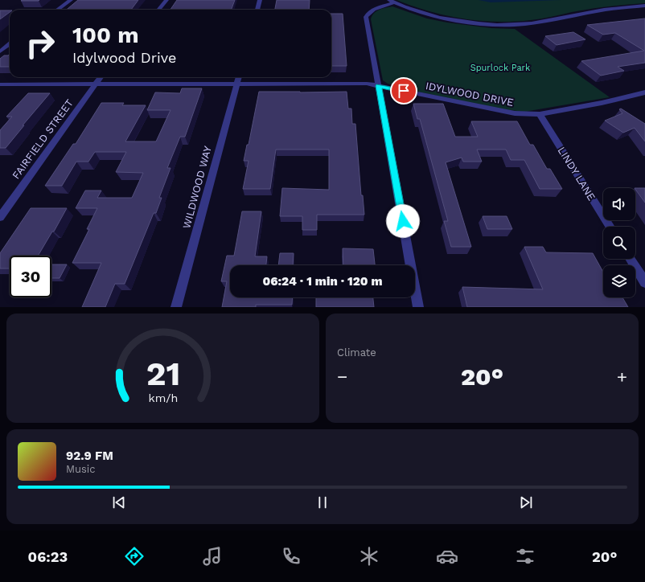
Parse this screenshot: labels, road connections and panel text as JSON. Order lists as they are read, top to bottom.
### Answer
{
  "streets": {
    "street": [
      "IDYLWOOD DRIVE",
      "FAIRFIELD STREET",
      "LINDY LANE",
      "WILDWOOD WAY"
    ]
  },
  "crossings": [
    ["IDYLWOOD DRIVE", "FAIRFIELD STREET"],
    ["IDYLWOOD DRIVE", "LINDY LANE"],
    ["IDYLWOOD DRIVE", "WILDWOOD WAY"]
  ],
  "parks": ["Spurlock Park"],
  "page": {
    "turn": ["100 m", "Idylwood Drive"],
    "limit": "30",
    "trip": "06:24 · 1 min · 120 m",
    "tile": "Climate",
    "heat": ["−", "20°", "+"],
    "song": ["92.9 FM", "Music"],
    "tabs": ["06:23", "20°"],
    "gauge": ["21", "km/h"]
  }
}
